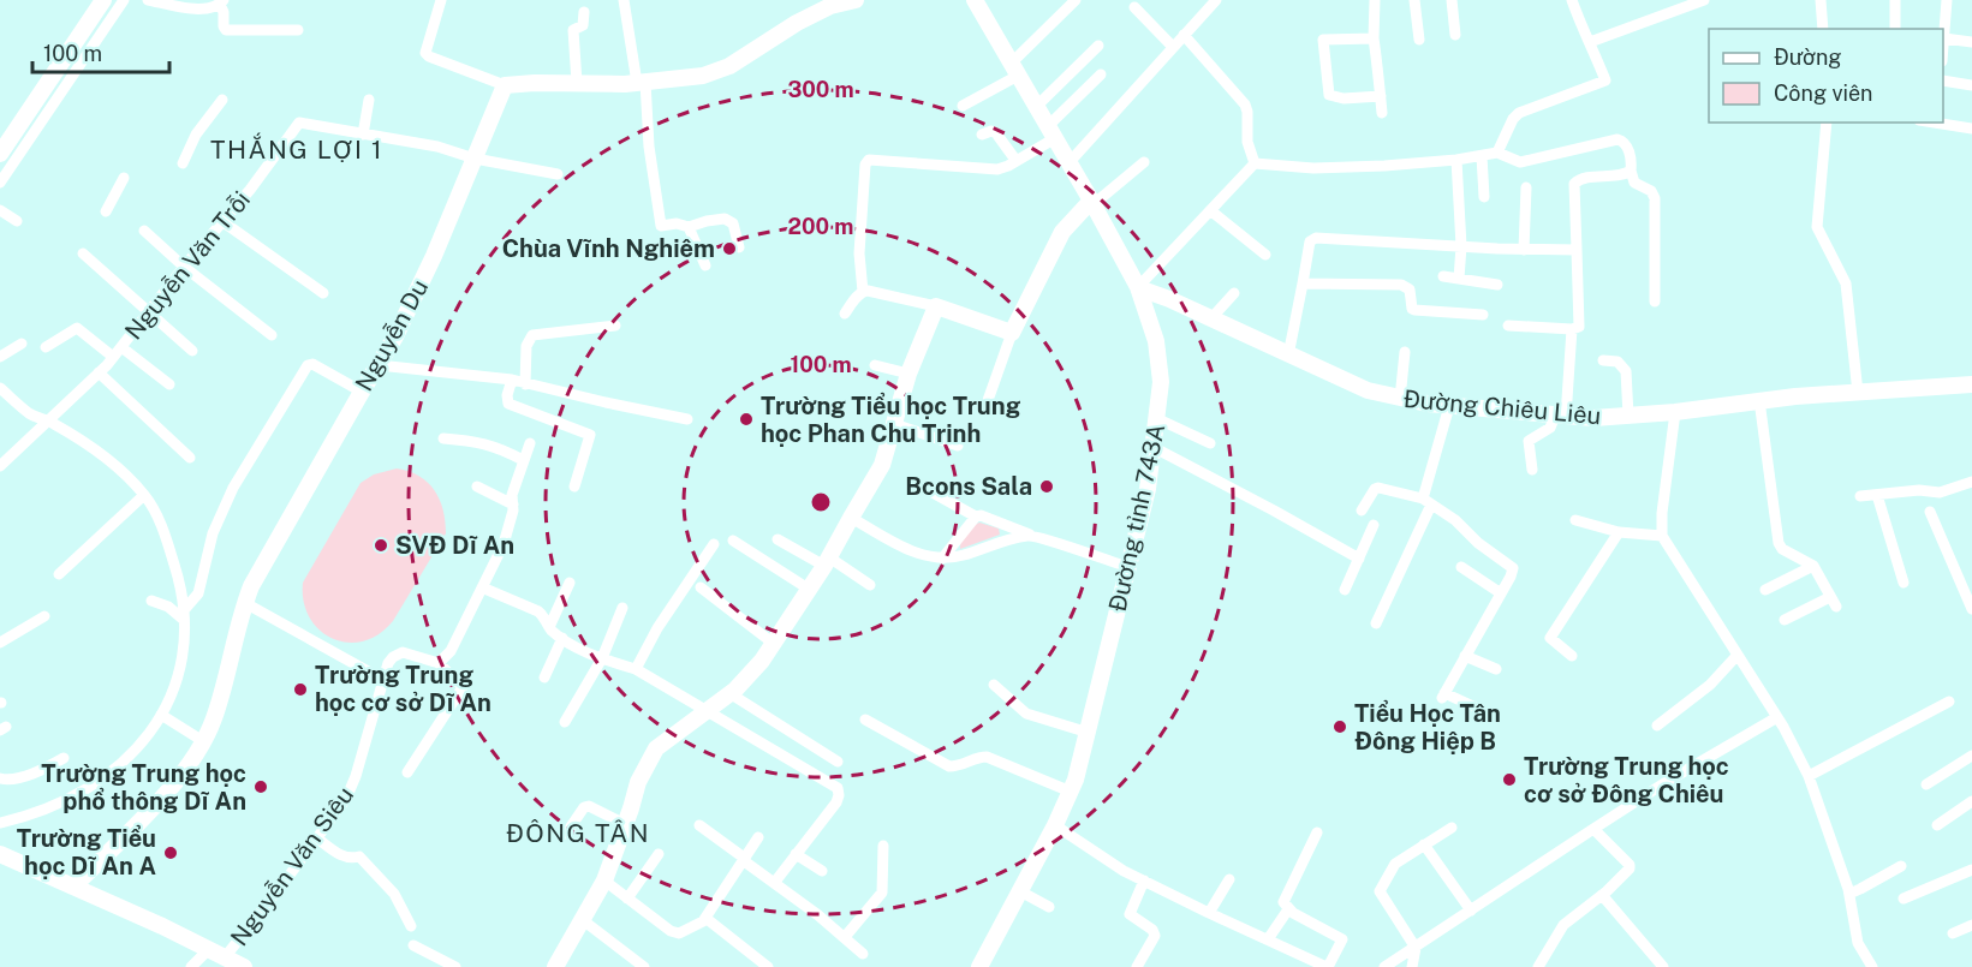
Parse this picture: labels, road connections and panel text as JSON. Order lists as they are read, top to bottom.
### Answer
{
  "streets": {
    "street": [
      "Nguyễn Văn Trỗi",
      "Nguyễn Du",
      "Đường Chiêu Liêu",
      "Đường tỉnh 743A",
      "Nguyễn Văn Siêu"
    ]
  },
  "crossings": [
    ["Nguyễn Văn Trỗi", "Nguyễn Du"],
    ["Đường Chiêu Liêu", "Đường tỉnh 743A"]
  ],
  "districts": ["THẮNG LỢI 1", "ĐÔNG TÂN"],
  "places": [
    "Chùa Vĩnh Nghiêm",
    "Trường Tiểu học Trung học Phan Chu Trinh",
    "Bcons Sala",
    "SVĐ Dĩ An",
    "Trường Trung học cơ sở Dĩ An",
    "Tiểu Học Tân Đông Hiệp B",
    "Trường Trung học cơ sở Đông Chiêu",
    "Trường Trung học phổ thông Dĩ An",
    "Trường Tiểu học Dĩ An A"
  ],
  "legend": ["Đường", "Công viên"],
  "scale_bar": "100 m",
  "rings": ["300 m", "200 m", "100 m"]
}
